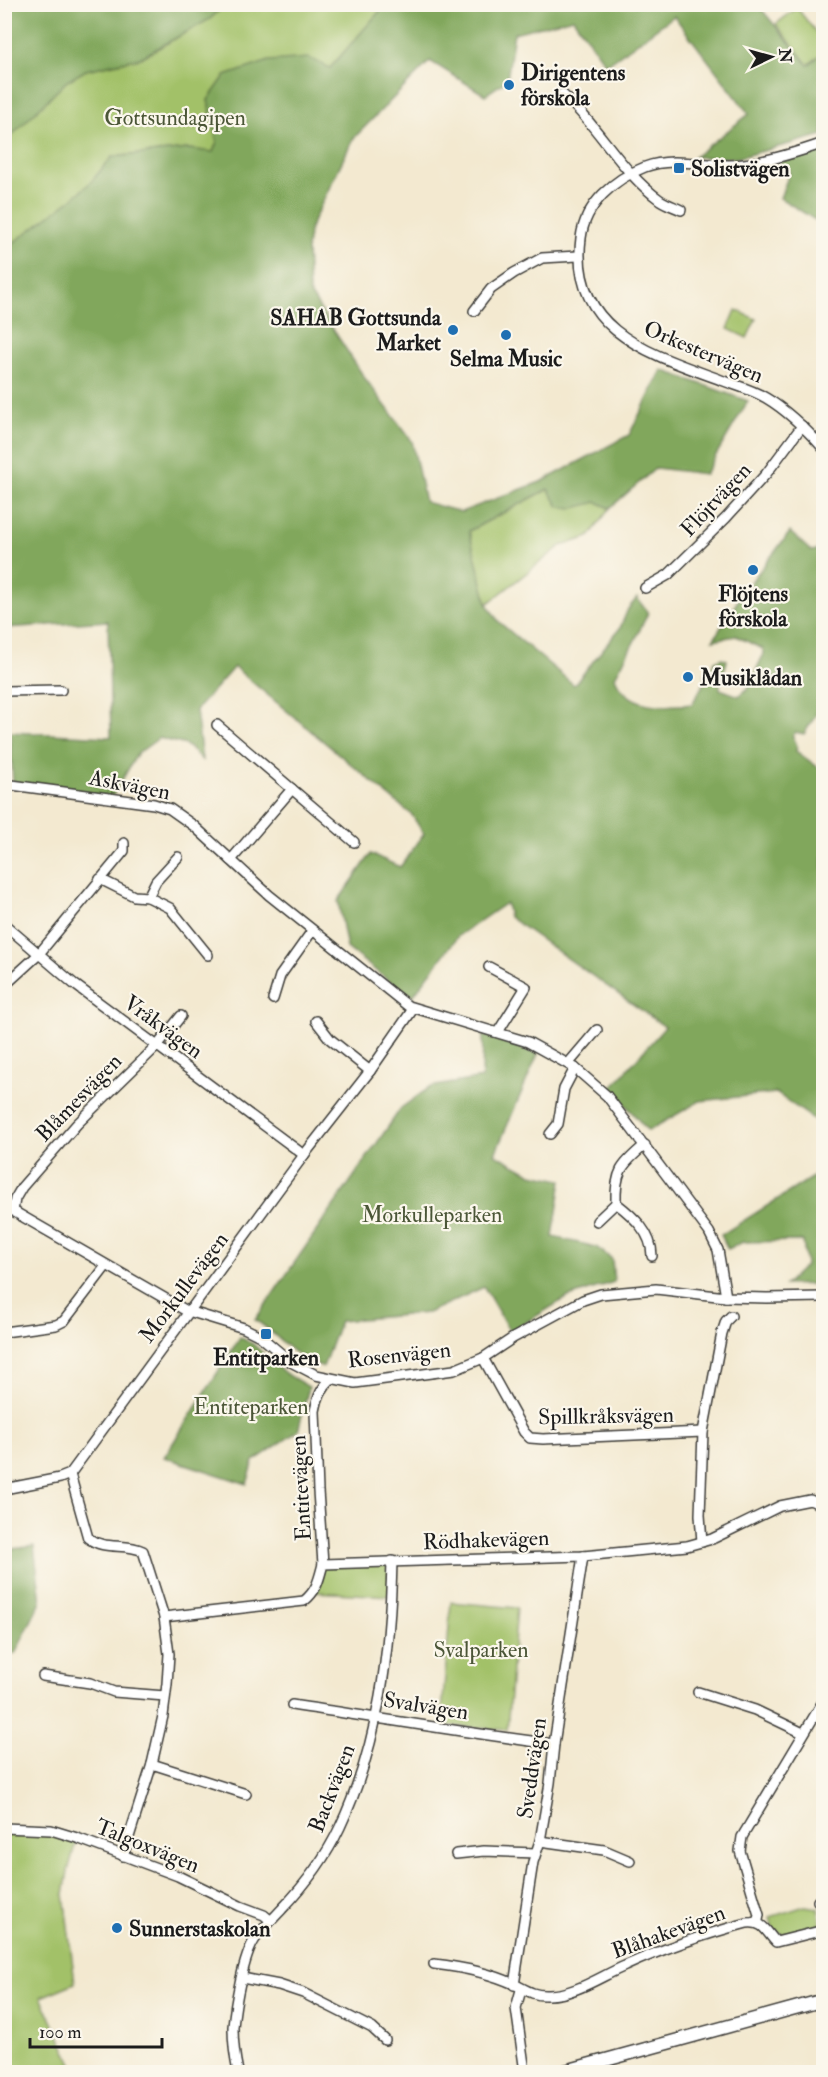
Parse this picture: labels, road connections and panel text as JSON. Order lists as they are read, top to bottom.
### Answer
{
  "streets": {
    "street": [
      "Orkestervägen",
      "Flöjtvägen",
      "Askvägen",
      "Vråkvägen",
      "Blåmesvägen",
      "Morkullevägen",
      "Rosenvägen",
      "Spillkråksvägen",
      "Entitevägen",
      "Rödhakevägen",
      "Svalvägen",
      "Sveddvägen",
      "Backvägen",
      "Talgoxvägen",
      "Blåhakevägen"
    ]
  },
  "crossings": [
    ["Orkestervägen", "Flöjtvägen"],
    ["Askvägen", "Morkullevägen"],
    ["Vråkvägen", "Blåmesvägen"],
    ["Vråkvägen", "Morkullevägen"],
    ["Blåmesvägen", "Rosenvägen"],
    ["Morkullevägen", "Rosenvägen"],
    ["Rosenvägen", "Spillkråksvägen"],
    ["Rosenvägen", "Entitevägen"],
    ["Entitevägen", "Rödhakevägen"],
    ["Rödhakevägen", "Sveddvägen"],
    ["Rödhakevägen", "Backvägen"],
    ["Svalvägen", "Sveddvägen"],
    ["Svalvägen", "Backvägen"],
    ["Sveddvägen", "Blåhakevägen"],
    ["Backvägen", "Talgoxvägen"]
  ],
  "parks": [
    "Gottsundagipen",
    "Morkulleparken",
    "Entiteparken",
    "Svalparken"
  ],
  "places": {
    "other": [
      "Dirigentens förskola",
      "SAHAB Gottsunda Market",
      "Selma Music",
      "Flöjtens förskola",
      "Musiklådan",
      "Sunnerstaskolan"
    ],
    "transit": ["Solistvägen", "Entitparken"]
  },
  "scale_bar": "100 m",
  "north": "right"
}
